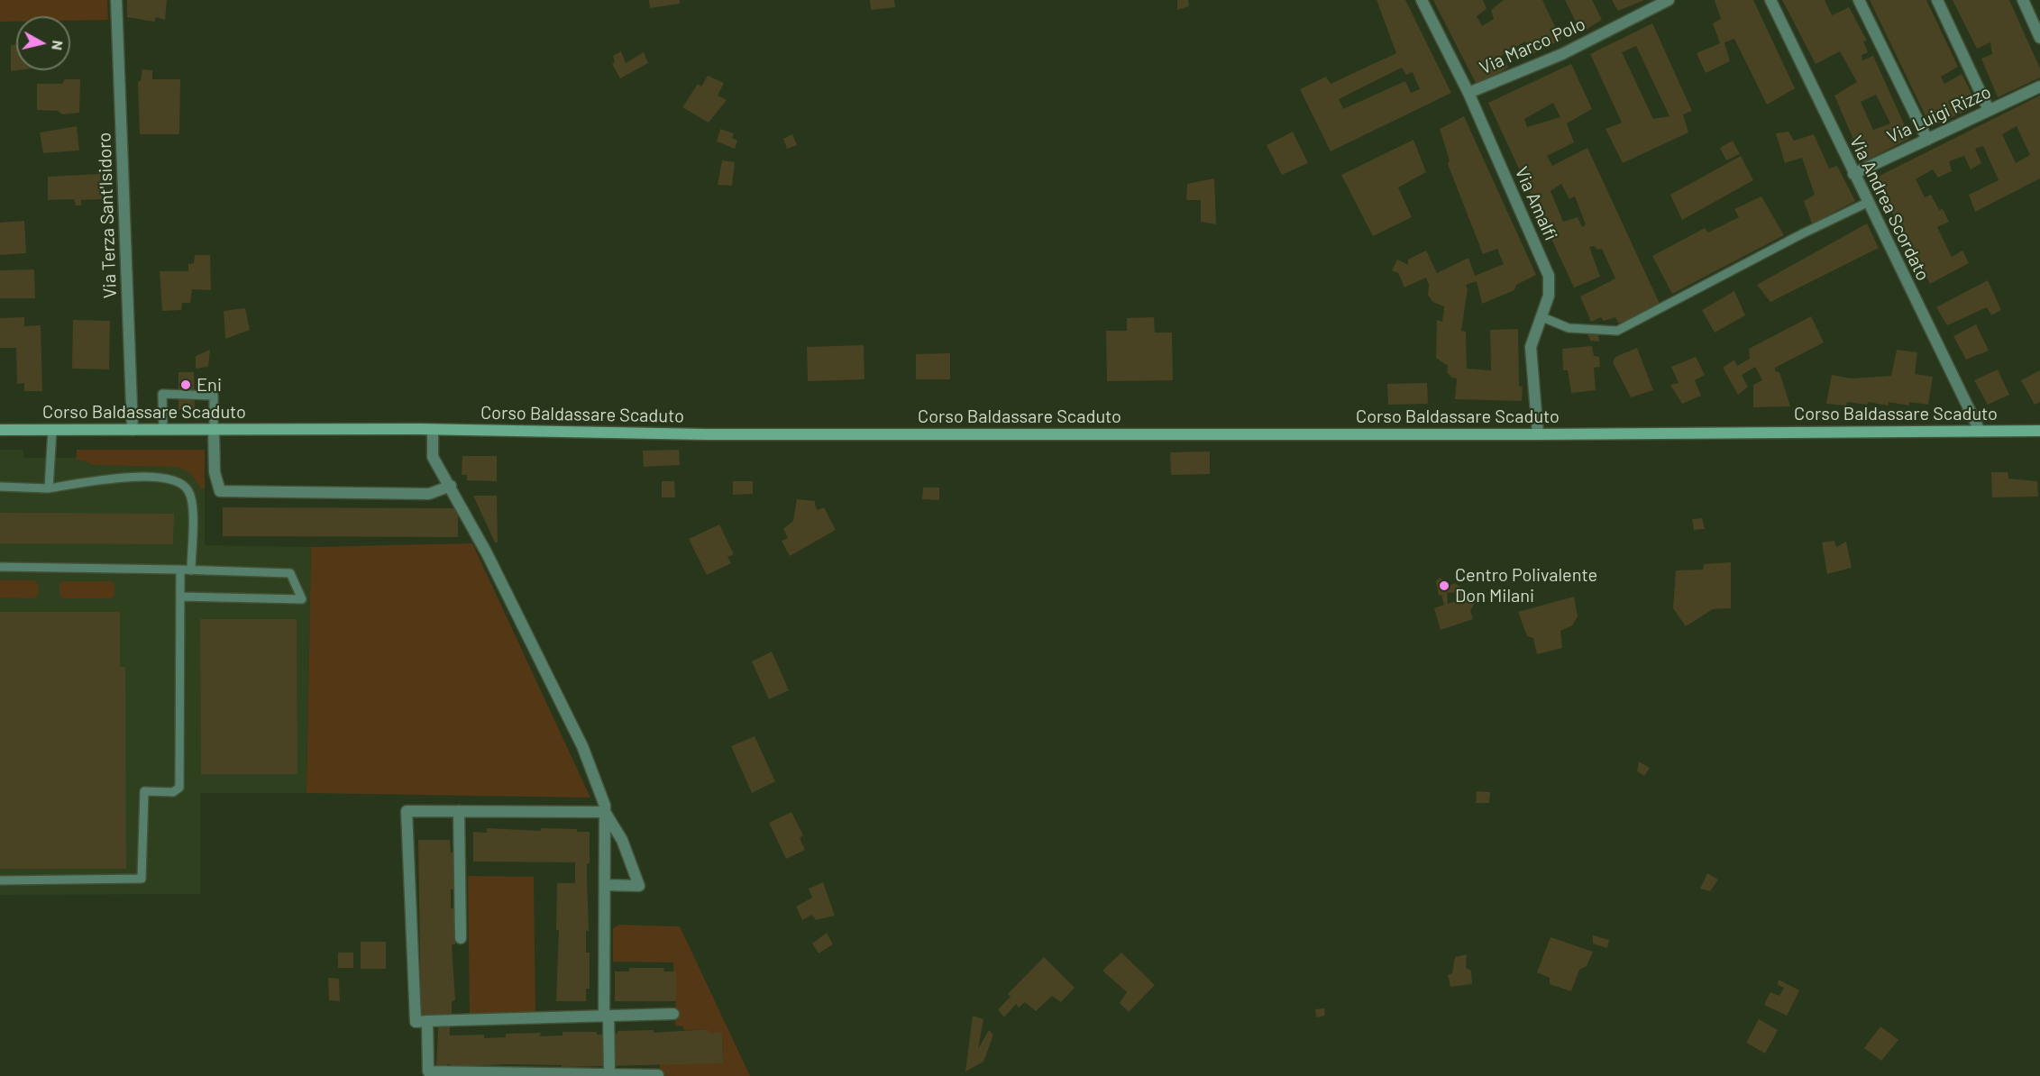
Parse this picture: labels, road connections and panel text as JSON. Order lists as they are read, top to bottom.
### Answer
{
  "streets": {
    "street": [
      "Via Marco Polo",
      "Via Luigi Rizzo",
      "Via Amalfi",
      "Via Andrea Scordato",
      "Via Terza Sant'Isidoro",
      "Corso Baldassare Scaduto"
    ]
  },
  "crossings": [
    ["Via Marco Polo", "Via Amalfi"],
    ["Via Luigi Rizzo", "Via Andrea Scordato"],
    ["Via Amalfi", "Corso Baldassare Scaduto"],
    ["Via Andrea Scordato", "Corso Baldassare Scaduto"],
    ["Via Terza Sant'Isidoro", "Corso Baldassare Scaduto"]
  ],
  "places": ["Eni", "Centro Polivalente Don Milani"],
  "north": "right"
}
